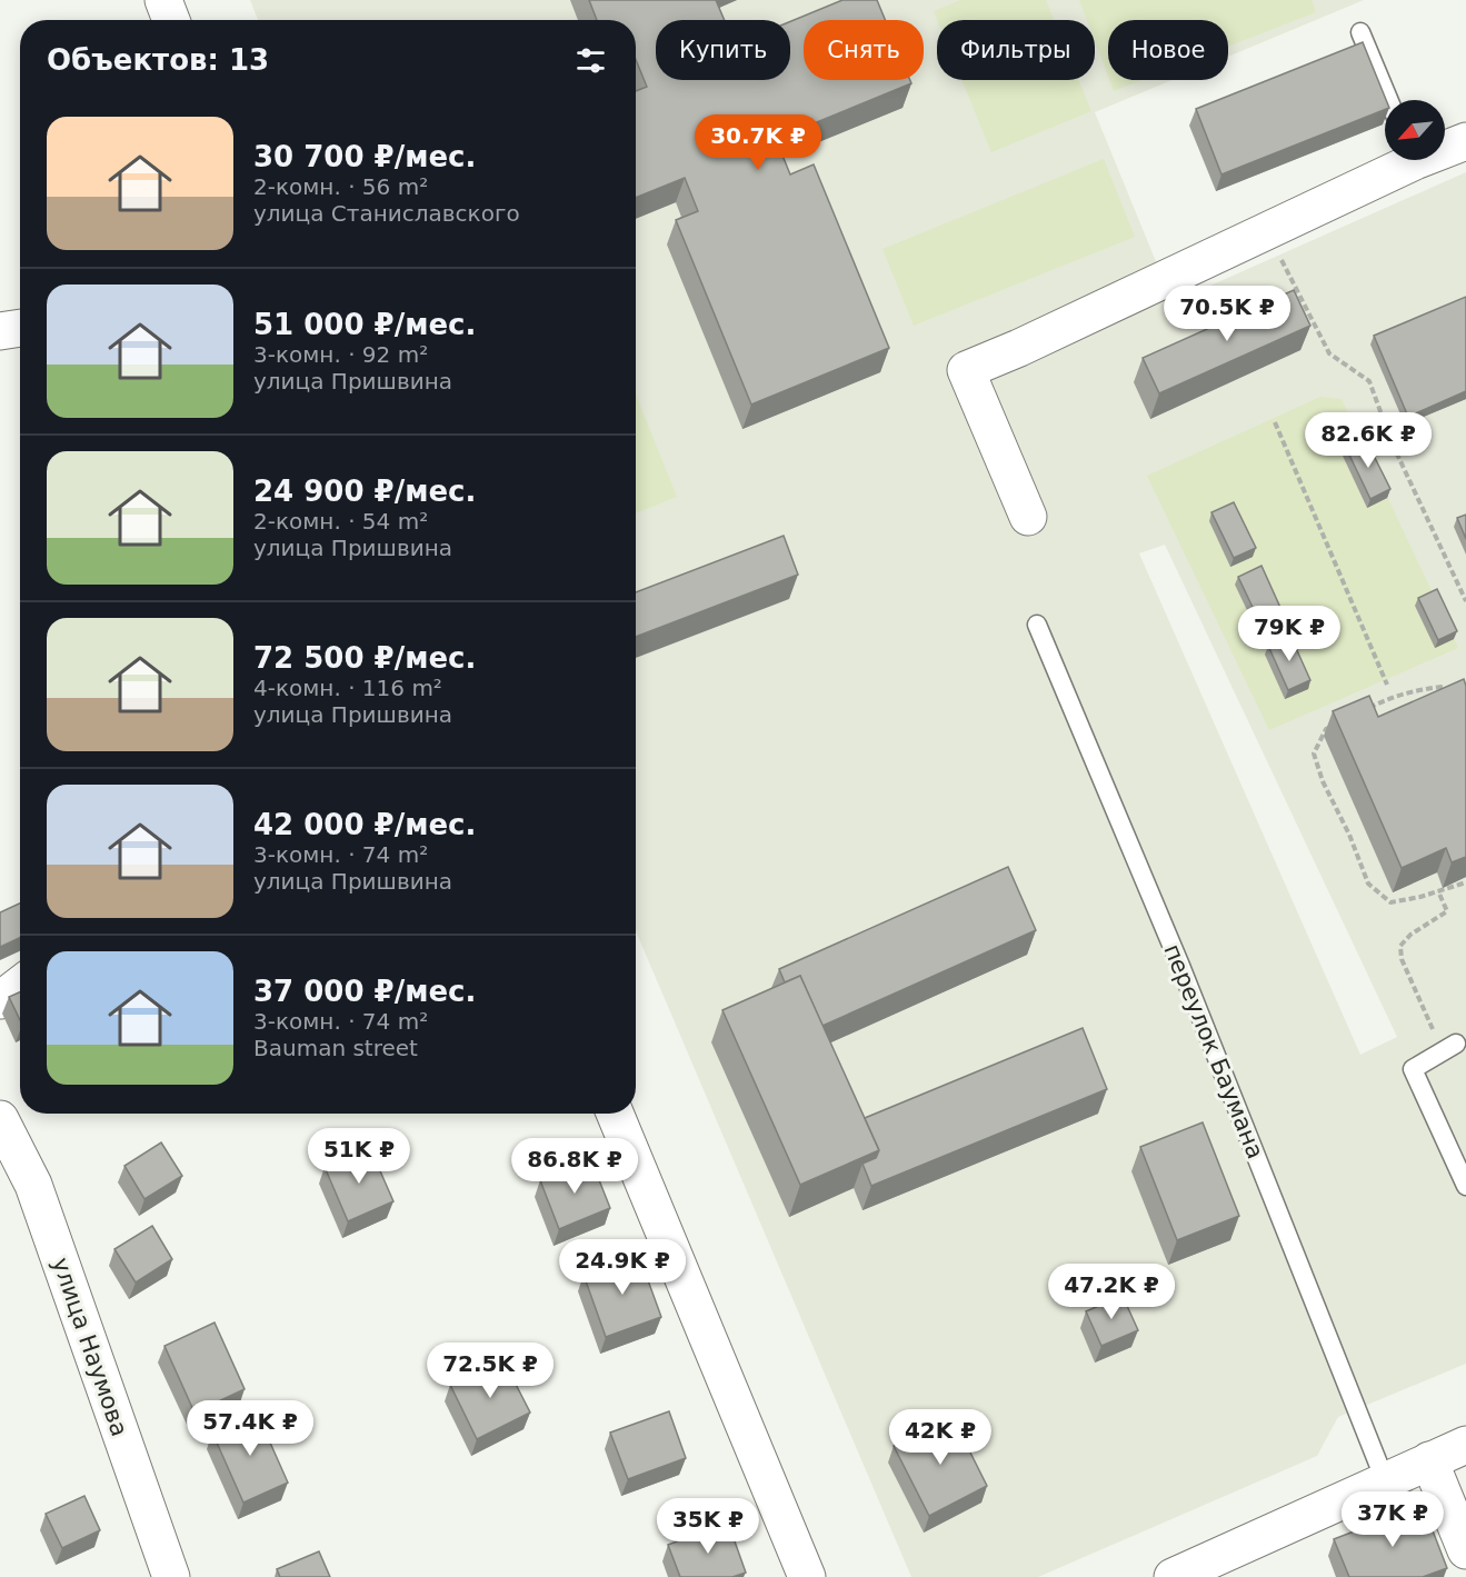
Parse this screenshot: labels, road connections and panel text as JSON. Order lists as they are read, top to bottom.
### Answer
{
  "streets": {
    "street": ["улица Наумова"],
    "lane": ["переулок Баумана"]
  },
  "north": "bottom left",
  "page": {
    "chip": [
      "Купить",
      "Снять",
      "Фильтры",
      "Новое"
    ],
    "heading": "Объектов: 13",
    "list": [
      {
        "name": "30 700 ₽/мес.",
        "note": "2-комн. · 56 m² · улица Станиславского"
      },
      {
        "name": "51 000 ₽/мес.",
        "note": "3-комн. · 92 m² · улица Пришвина"
      },
      {
        "name": "24 900 ₽/мес.",
        "note": "2-комн. · 54 m² · улица Пришвина"
      },
      {
        "name": "72 500 ₽/мес.",
        "note": "4-комн. · 116 m² · улица Пришвина"
      },
      {
        "name": "42 000 ₽/мес.",
        "note": "3-комн. · 74 m² · улица Пришвина"
      },
      {
        "name": "37 000 ₽/мес.",
        "note": "3-комн. · 74 m² · Bauman street"
      }
    ],
    "price": [
      "30.7K ₽",
      "70.5K ₽",
      "82.6K ₽",
      "79K ₽",
      "51K ₽",
      "86.8K ₽",
      "24.9K ₽",
      "47.2K ₽",
      "72.5K ₽",
      "57.4K ₽",
      "42K ₽",
      "37K ₽",
      "35K ₽"
    ]
  }
}
